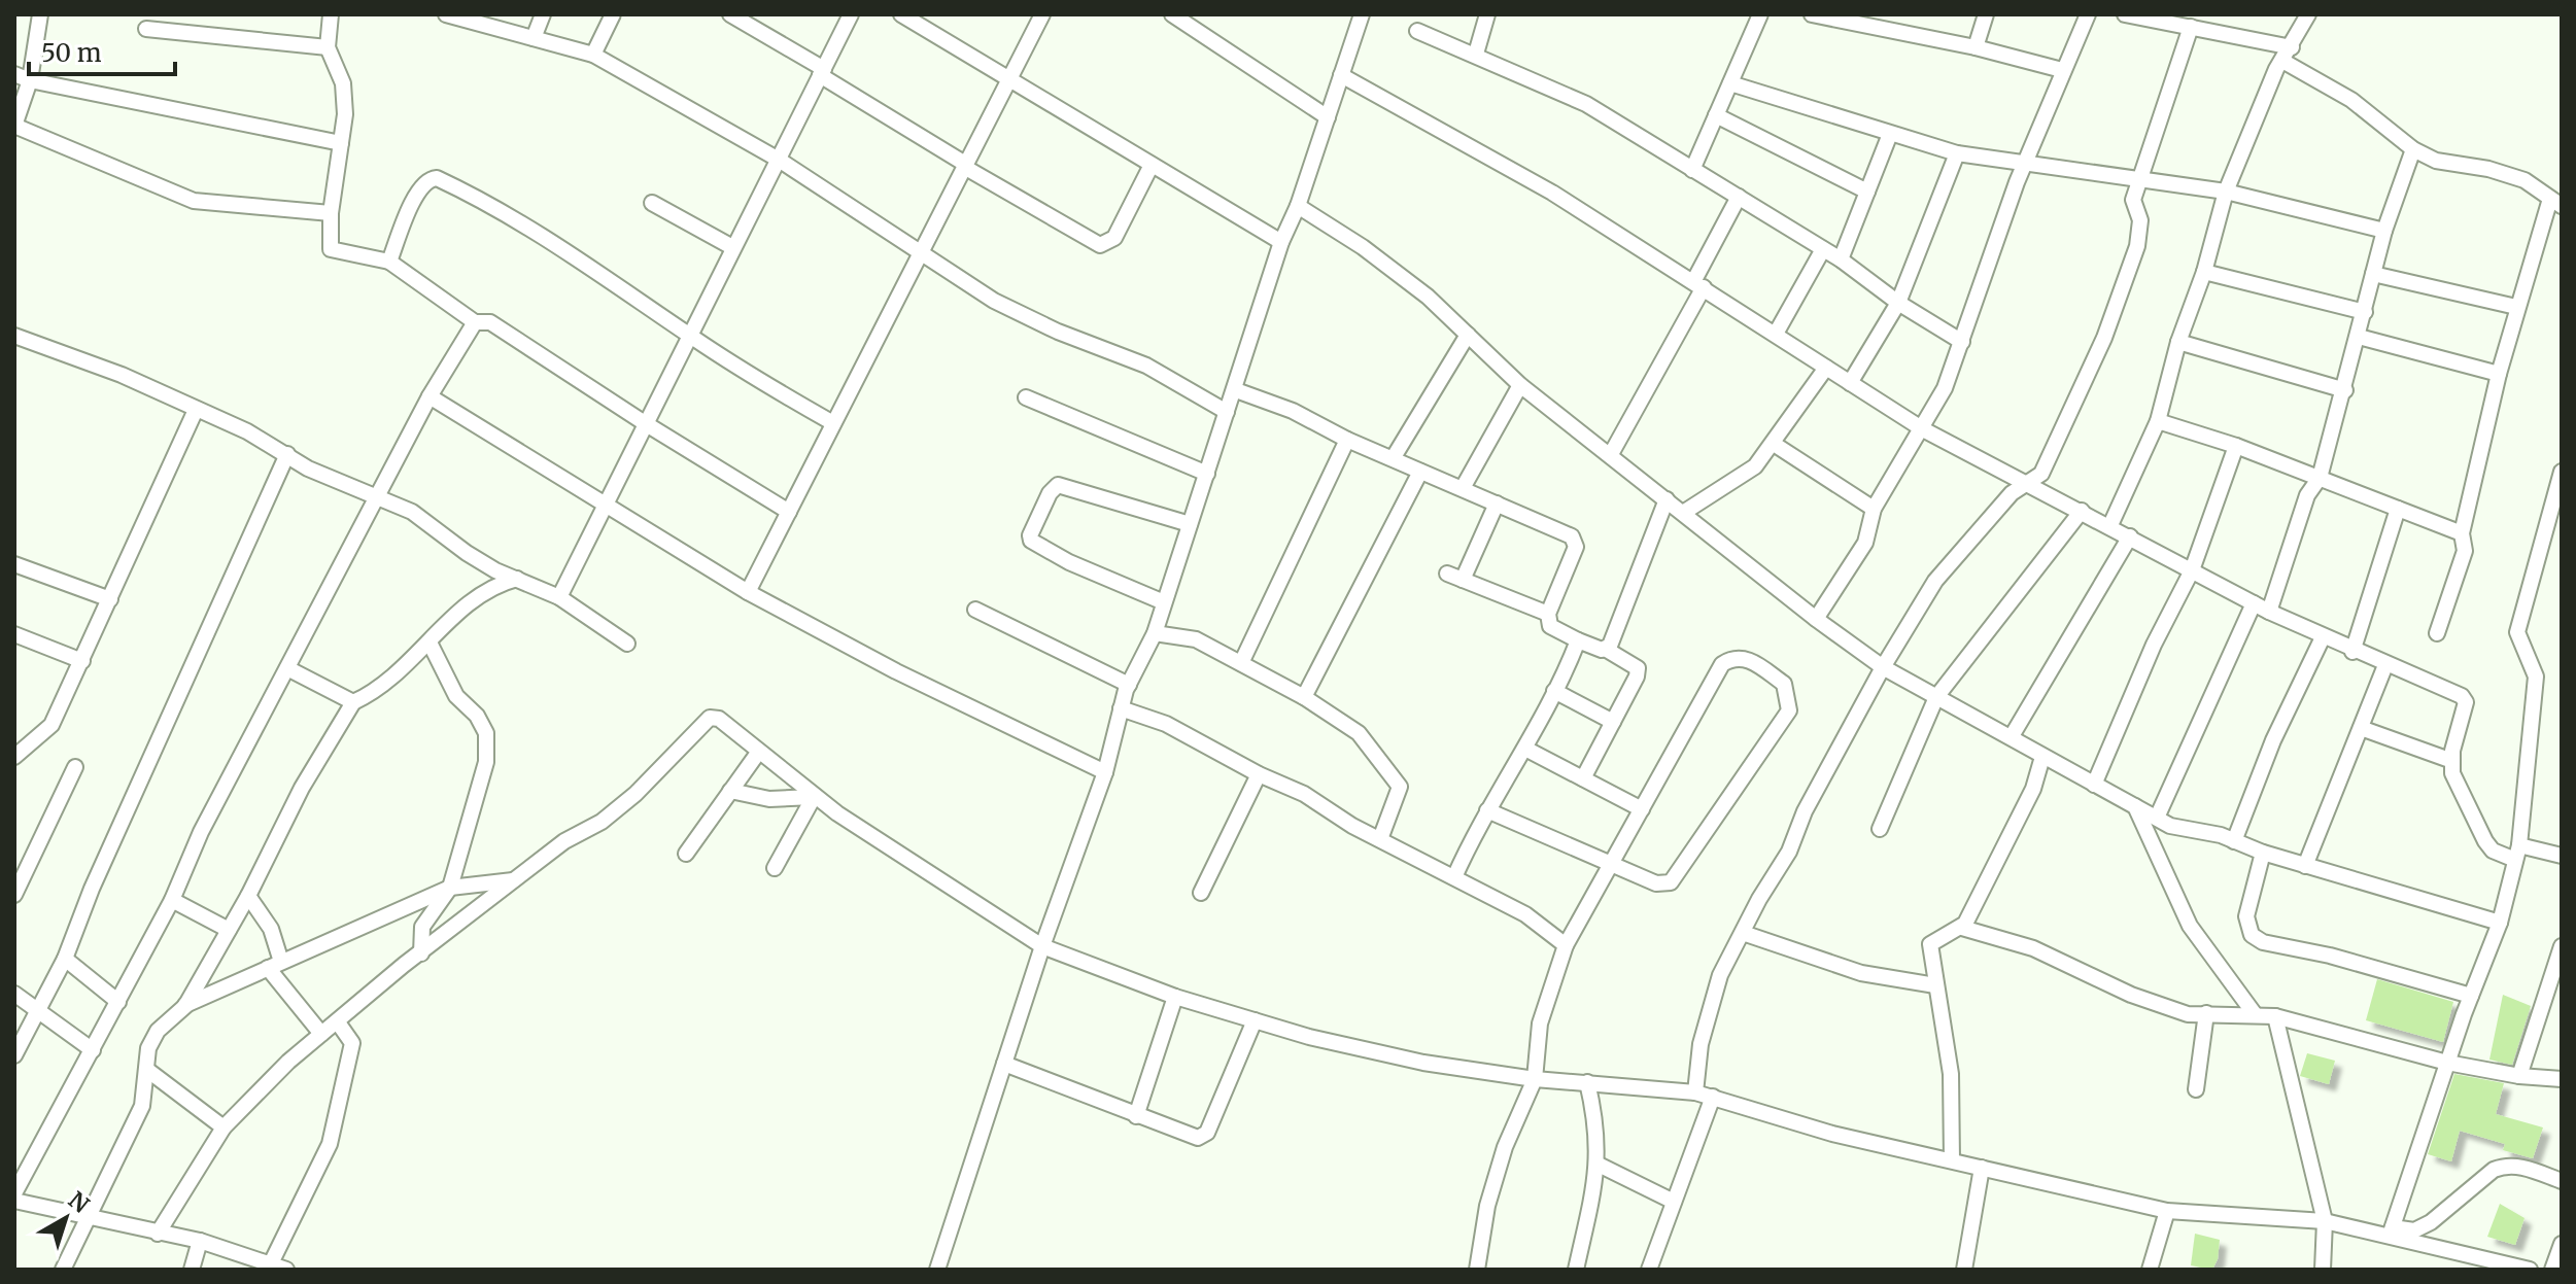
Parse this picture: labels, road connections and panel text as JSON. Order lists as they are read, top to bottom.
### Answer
{
  "scale_bar": "50 m",
  "north": "top right"
}
